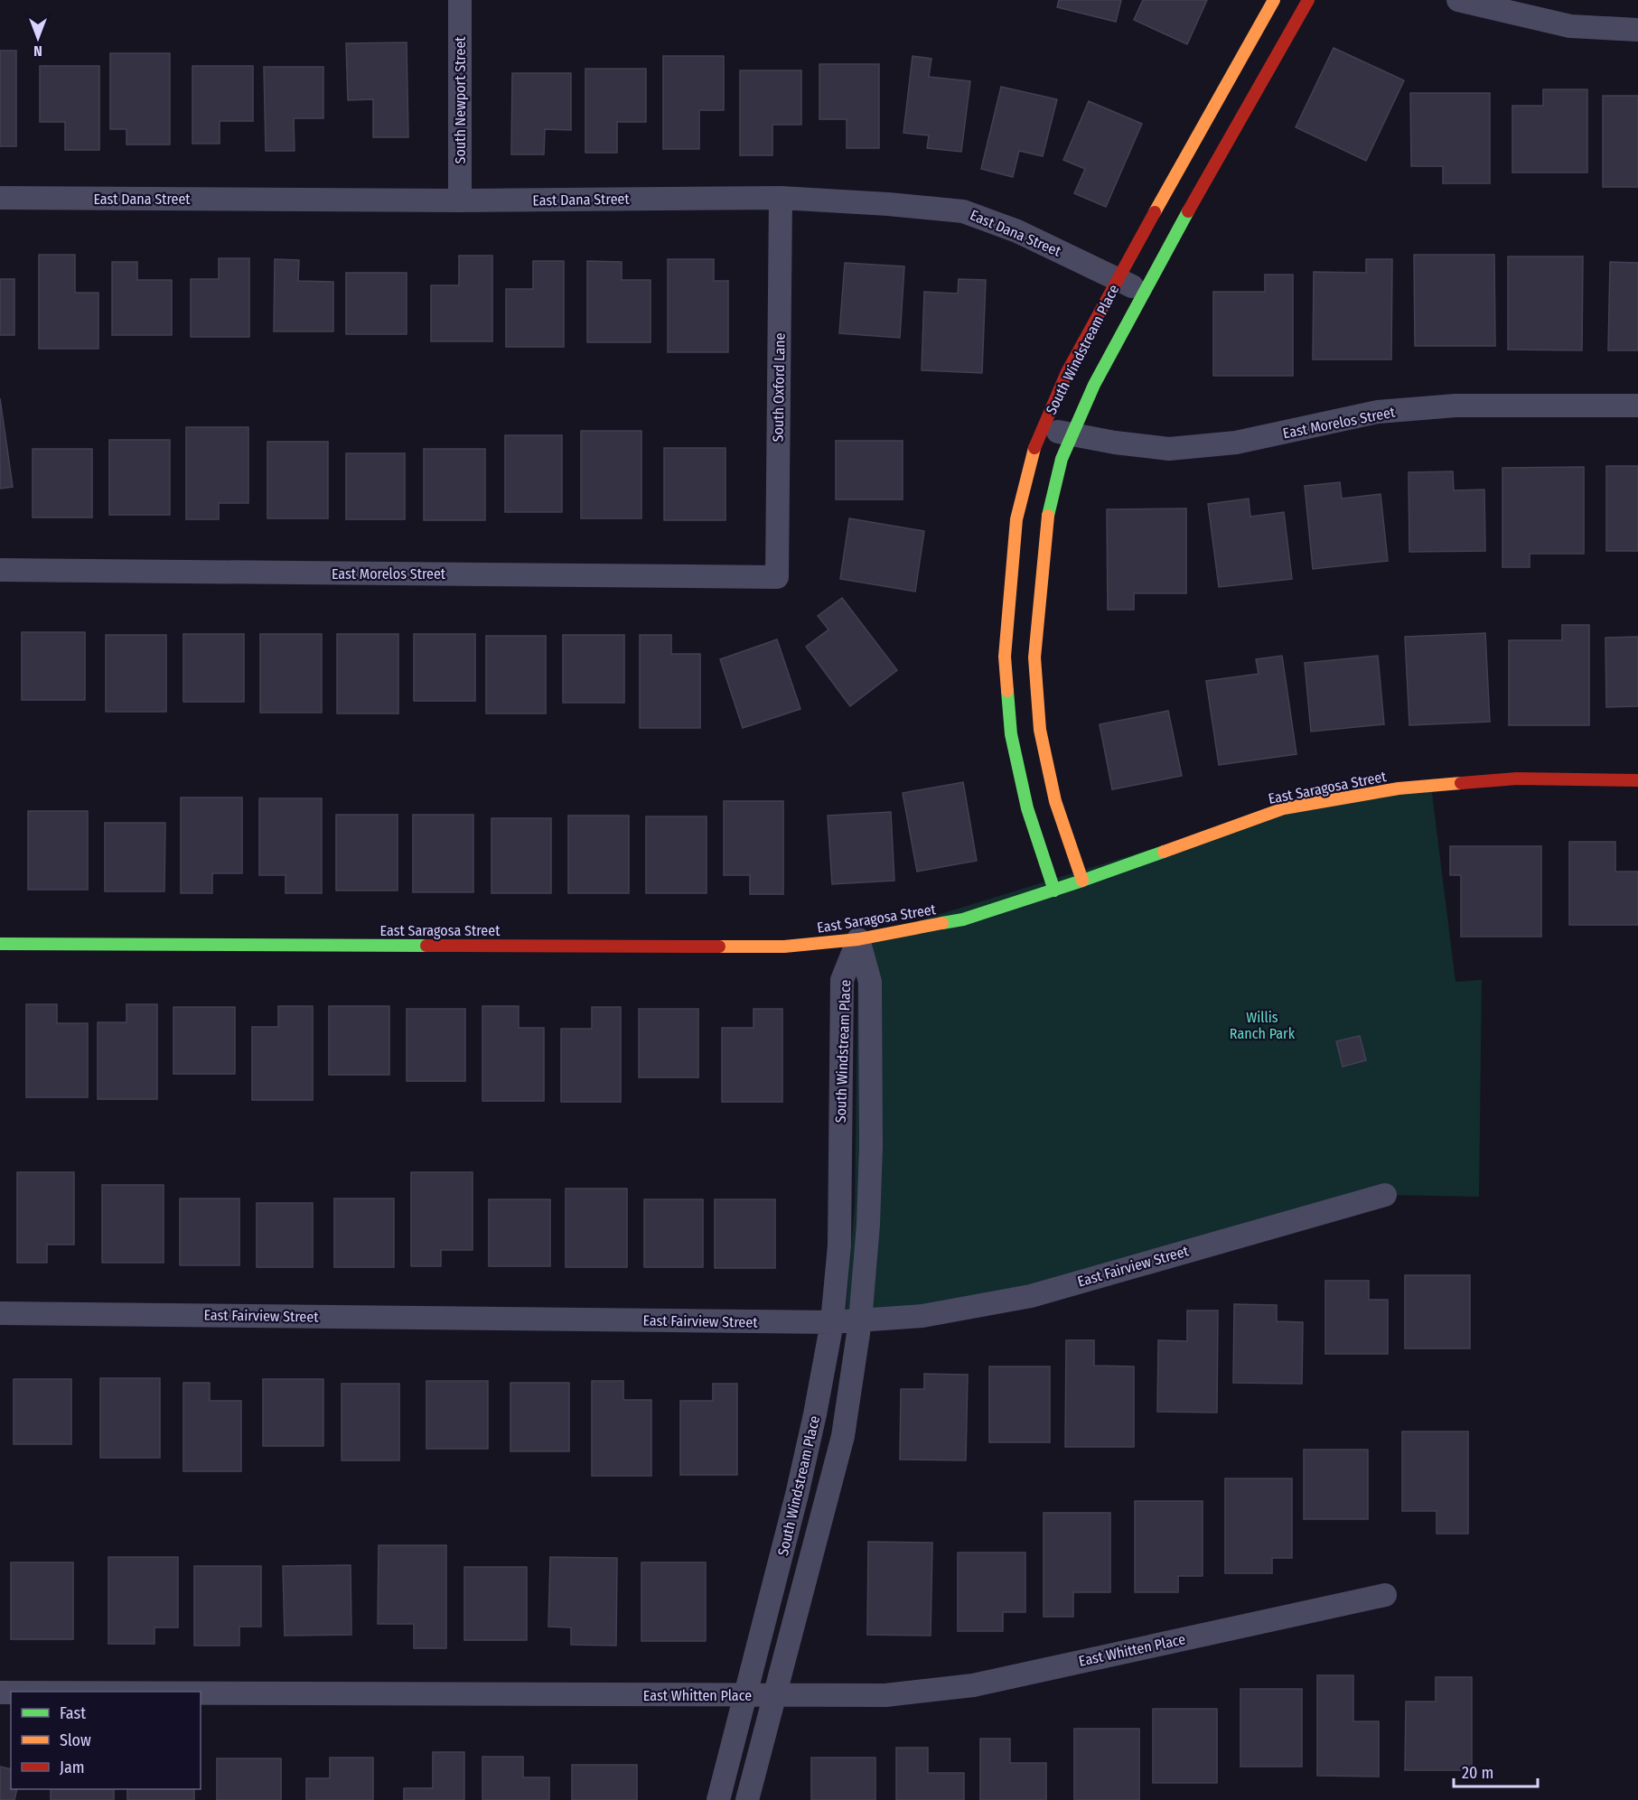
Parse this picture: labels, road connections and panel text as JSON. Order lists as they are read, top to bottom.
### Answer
{
  "streets": {
    "street": [
      "South Newport Street",
      "East Dana Street",
      "South Windstream Place",
      "South Oxford Lane",
      "East Morelos Street",
      "East Saragosa Street",
      "East Fairview Street",
      "East Whitten Place"
    ]
  },
  "crossings": [
    ["South Newport Street", "East Dana Street"],
    ["East Dana Street", "South Windstream Place"],
    ["East Dana Street", "South Oxford Lane"],
    ["South Windstream Place", "East Morelos Street"],
    ["South Windstream Place", "East Saragosa Street"],
    ["South Windstream Place", "East Fairview Street"],
    ["South Windstream Place", "East Whitten Place"],
    ["South Oxford Lane", "East Morelos Street"]
  ],
  "parks": ["Willis Ranch Park"],
  "legend": ["Fast", "Slow", "Jam"],
  "scale_bar": "20 m",
  "north": "bottom"
}
